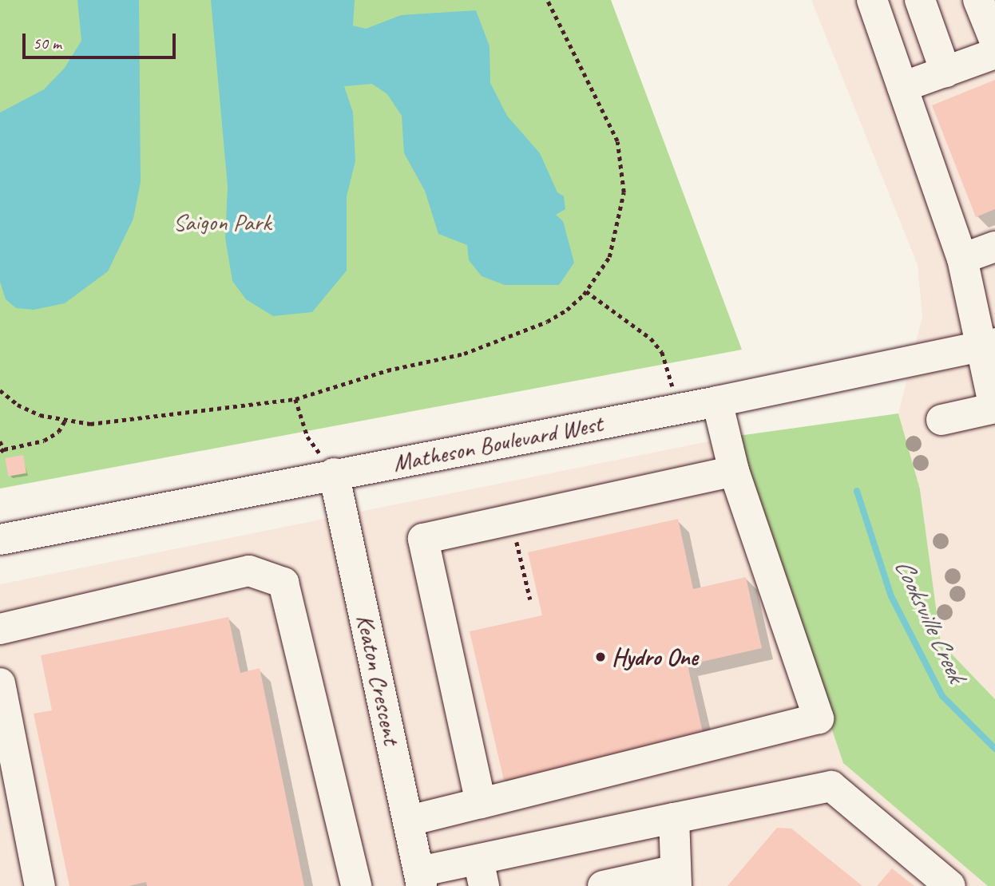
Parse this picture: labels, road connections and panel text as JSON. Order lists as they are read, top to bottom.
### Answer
{
  "streets": {
    "street": ["Matheson Boulevard West", "Keaton Crescent"]
  },
  "crossings": [
    ["Matheson Boulevard West", "Keaton Crescent"]
  ],
  "water": ["Cooksville Creek"],
  "parks": ["Saigon Park"],
  "places": ["Hydro One"],
  "scale_bar": "50 m"
}
